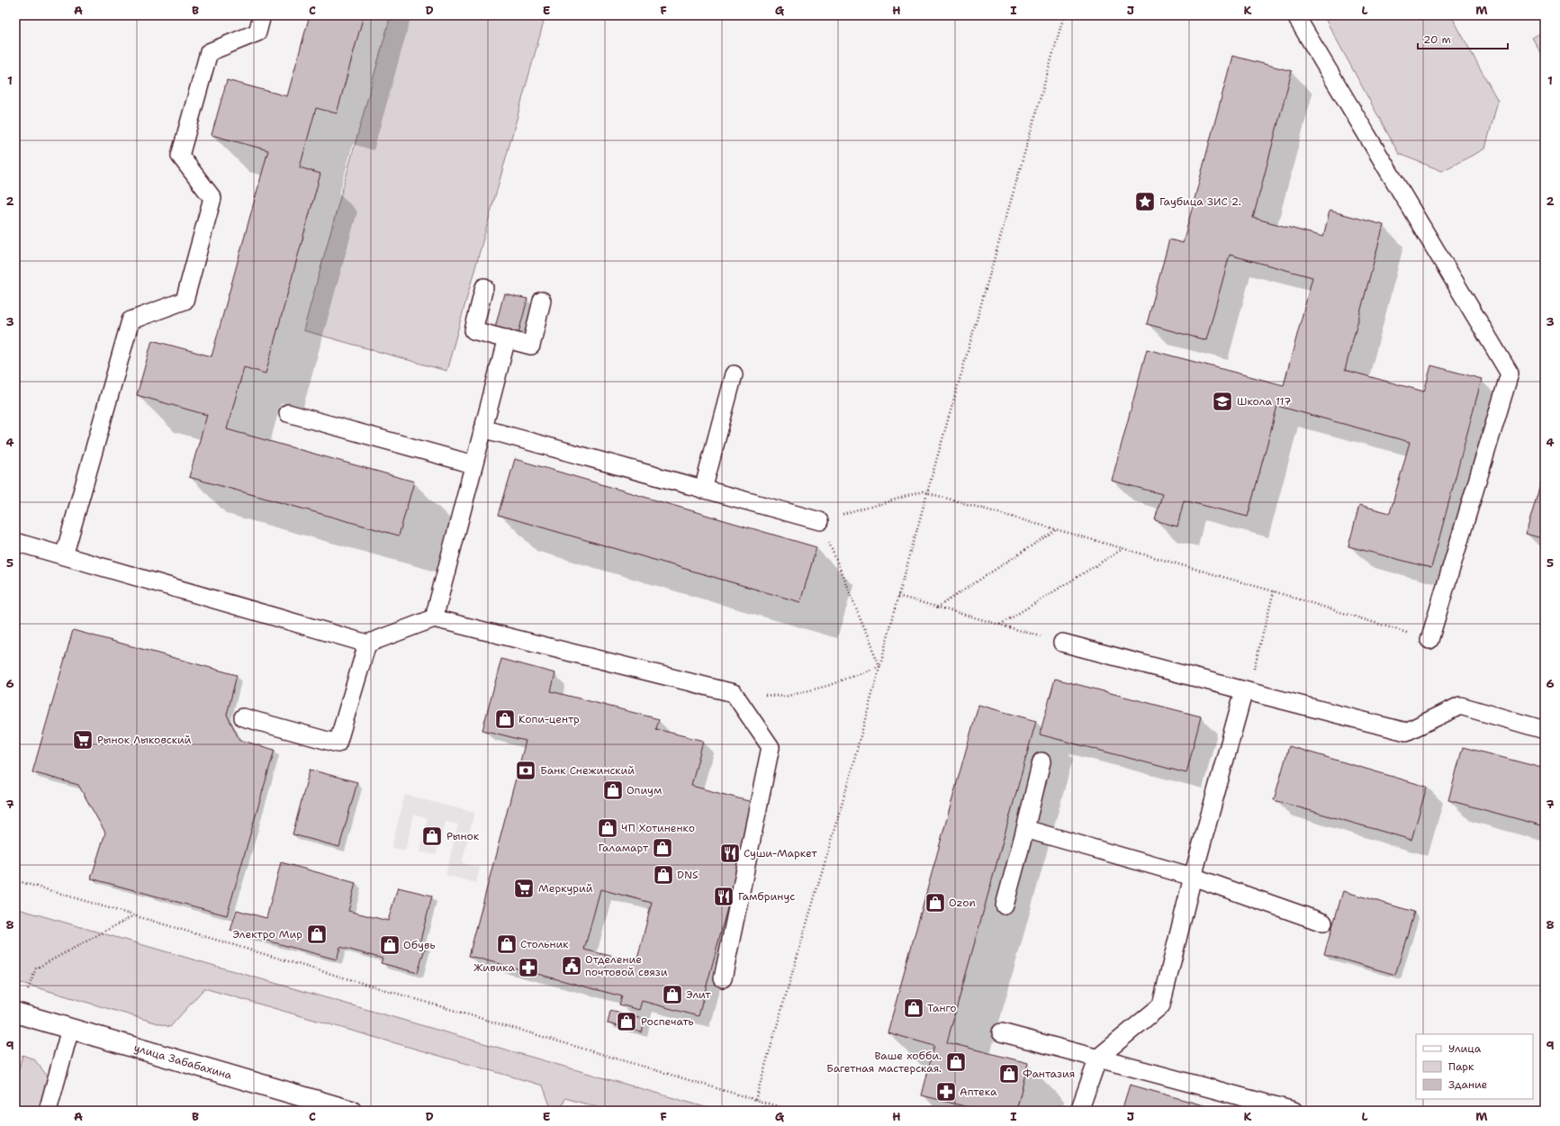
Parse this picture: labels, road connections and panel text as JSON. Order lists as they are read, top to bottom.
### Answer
{
  "streets": {
    "street": ["улица Забабахина"]
  },
  "places": {
    "place": ["Гаубица ЗИС 2."],
    "school or university": ["Школа 117"],
    "shop": [
      "Копи-центр",
      "Опиум",
      "ЧП Хотиненко",
      "Рынок",
      "Галамарт",
      "DNS",
      "Ozon",
      "Электро Мир",
      "Стольник",
      "Обувь",
      "Элит",
      "Танго",
      "Роспечать",
      "Ваше хобби. Багетная мастерская.",
      "Фантазия"
    ],
    "supermarket": ["Рынок Лыковский", "Меркурий"],
    "bank": ["Банк Снежинский"],
    "restaurant": ["Суши-Маркет", "Гамбринус"],
    "public building": ["Отделение почтовой связи"],
    "pharmacy": ["Живика", "Аптека"]
  },
  "legend": ["Улица", "Парк", "Здание"],
  "scale_bar": "20 m",
  "grid": {
    "columns": [
      "A",
      "B",
      "C",
      "D",
      "E",
      "F",
      "G",
      "H",
      "I",
      "J",
      "K",
      "L",
      "M"
    ],
    "rows": [
      "1",
      "2",
      "3",
      "4",
      "5",
      "6",
      "7",
      "8",
      "9"
    ]
  }
}
